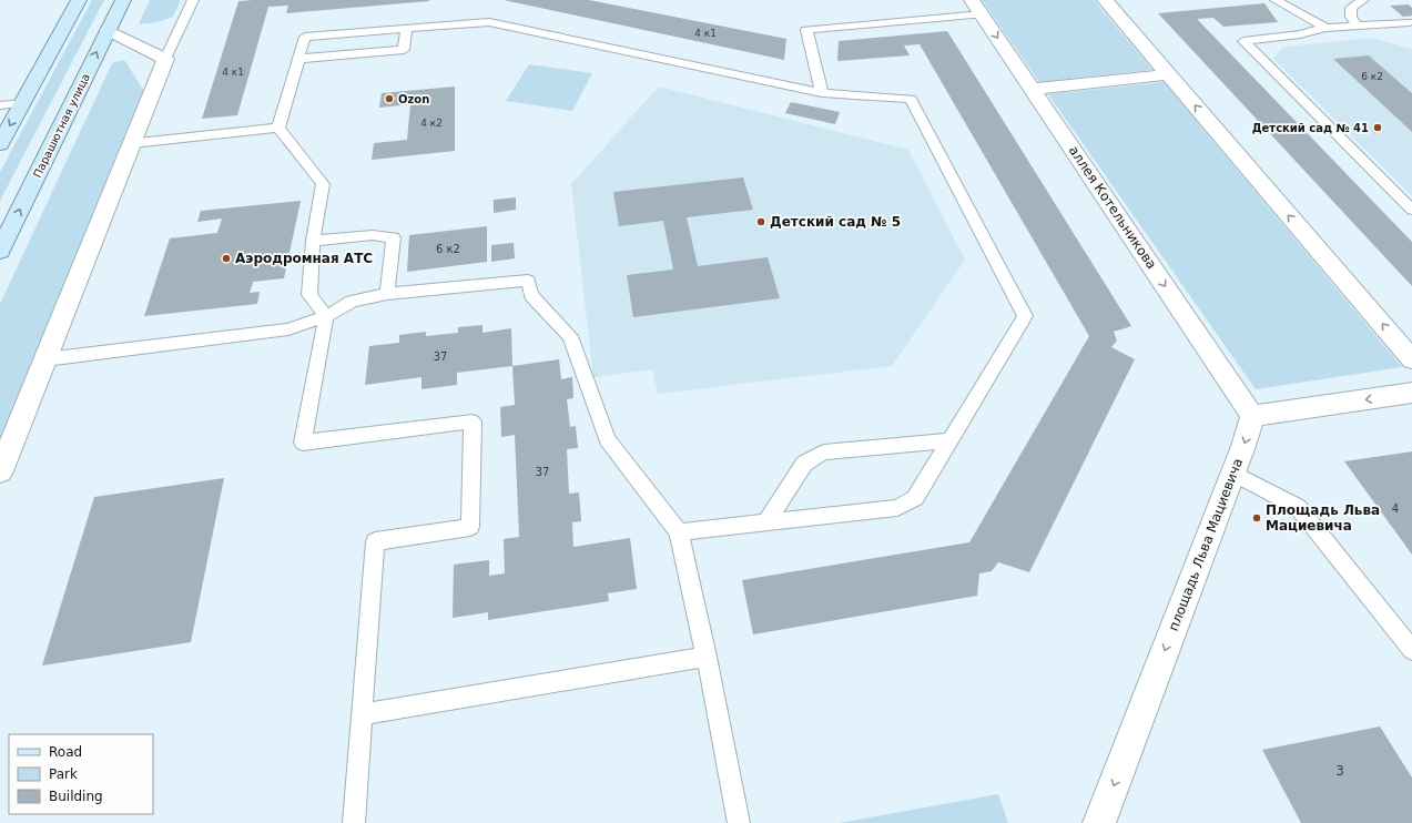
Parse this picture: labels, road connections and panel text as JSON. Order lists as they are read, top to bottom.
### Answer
{
  "streets": {
    "main road": ["Парашютная улица"],
    "street": ["аллея Котельникова", "площадь Льва Мациевича"]
  },
  "crossings": [
    ["аллея Котельникова", "площадь Льва Мациевича"]
  ],
  "one_way": ["площадь Льва Мациевича"],
  "places": [
    "Ozon",
    "Детский сад № 41",
    "Детский сад № 5",
    "Аэродромная АТС",
    "Площадь Льва Мациевича"
  ],
  "house_numbers": [
    "4 к1",
    "4 к1",
    "6 к2",
    "4 к2",
    "6 к2",
    "37",
    "37",
    "4",
    "3"
  ],
  "legend": ["Road", "Park", "Building"]
}
